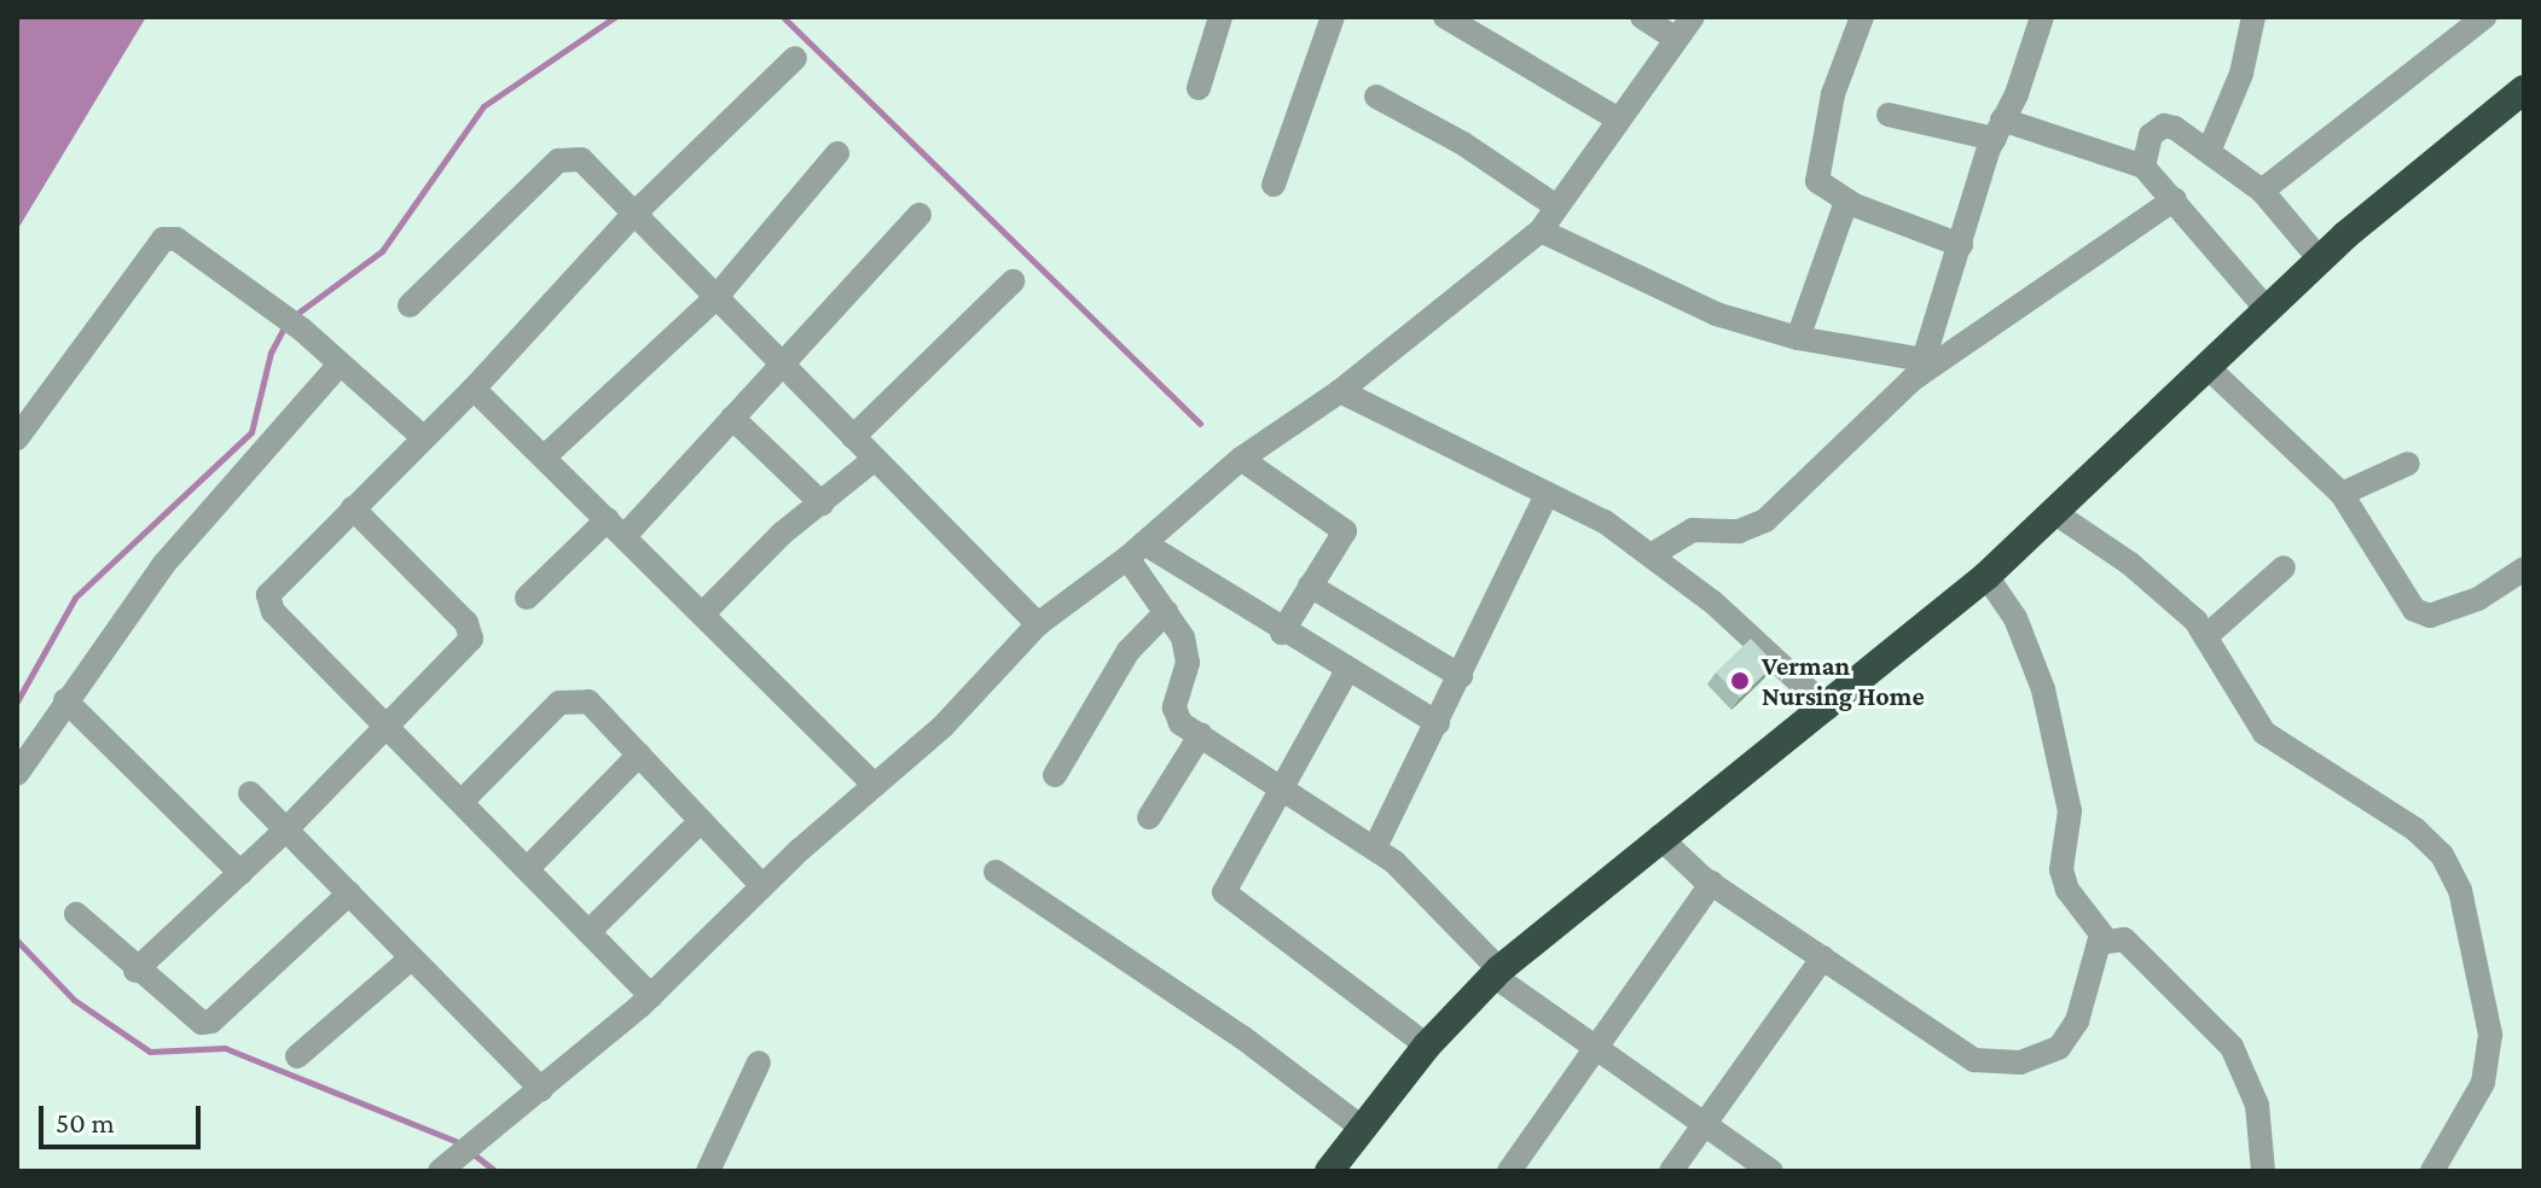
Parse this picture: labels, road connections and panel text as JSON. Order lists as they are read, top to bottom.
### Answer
{
  "places": ["Verman Nursing Home"],
  "scale_bar": "50 m"
}
